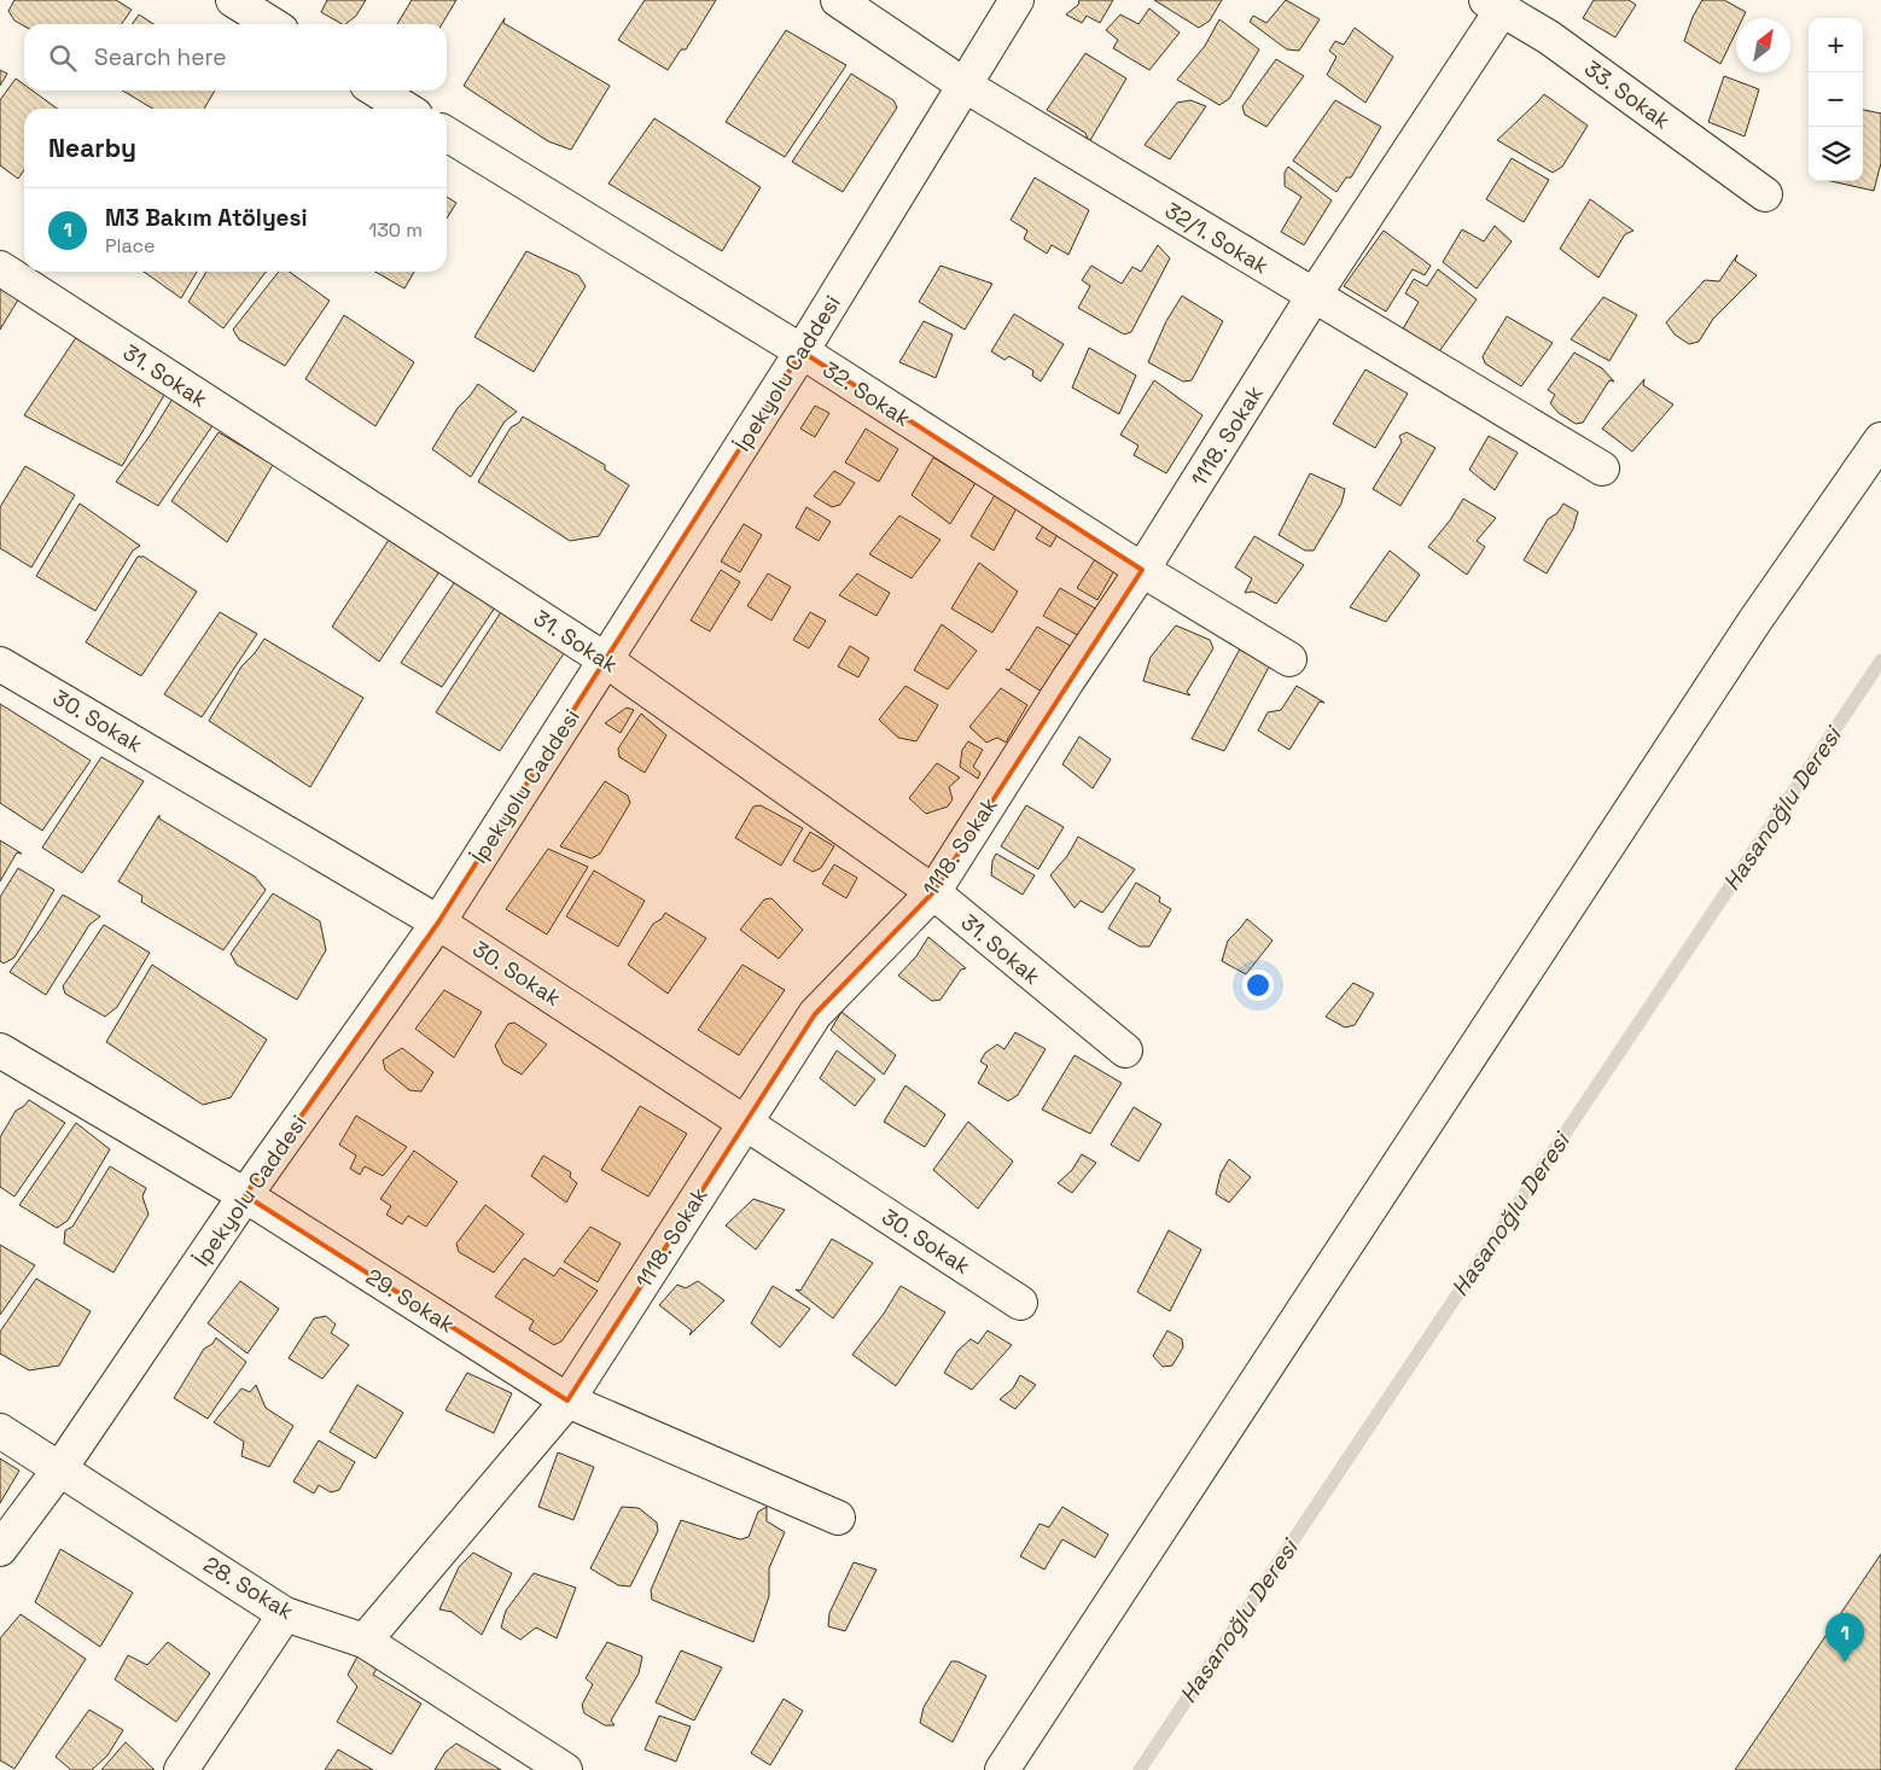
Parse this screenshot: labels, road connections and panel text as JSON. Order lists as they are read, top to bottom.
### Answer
{
  "streets": {
    "street": [
      "33. Sokak",
      "32/1. Sokak",
      "İpekyolu Caddesi",
      "31. Sokak",
      "32. Sokak",
      "1118. Sokak",
      "30. Sokak",
      "29. Sokak",
      "28. Sokak"
    ]
  },
  "crossings": [
    ["33. Sokak", "1118. Sokak"],
    ["32/1. Sokak", "İpekyolu Caddesi"],
    ["32/1. Sokak", "1118. Sokak"],
    ["İpekyolu Caddesi", "31. Sokak"],
    ["İpekyolu Caddesi", "32. Sokak"],
    ["İpekyolu Caddesi", "30. Sokak"],
    ["İpekyolu Caddesi", "29. Sokak"],
    ["İpekyolu Caddesi", "28. Sokak"],
    ["31. Sokak", "1118. Sokak"],
    ["32. Sokak", "1118. Sokak"],
    ["1118. Sokak", "30. Sokak"],
    ["1118. Sokak", "29. Sokak"],
    ["1118. Sokak", "28. Sokak"]
  ],
  "water": ["Hasanoğlu Deresi"],
  "north": "top right",
  "page": {
    "map_buttons": ["+", "−"],
    "search": "Search here",
    "heading": "Nearby",
    "list": [
      {
        "mark": "1",
        "name": "M3 Bakım Atölyesi",
        "note": "Place",
        "value": "130 m"
      }
    ],
    "pins": "1"
  }
}
